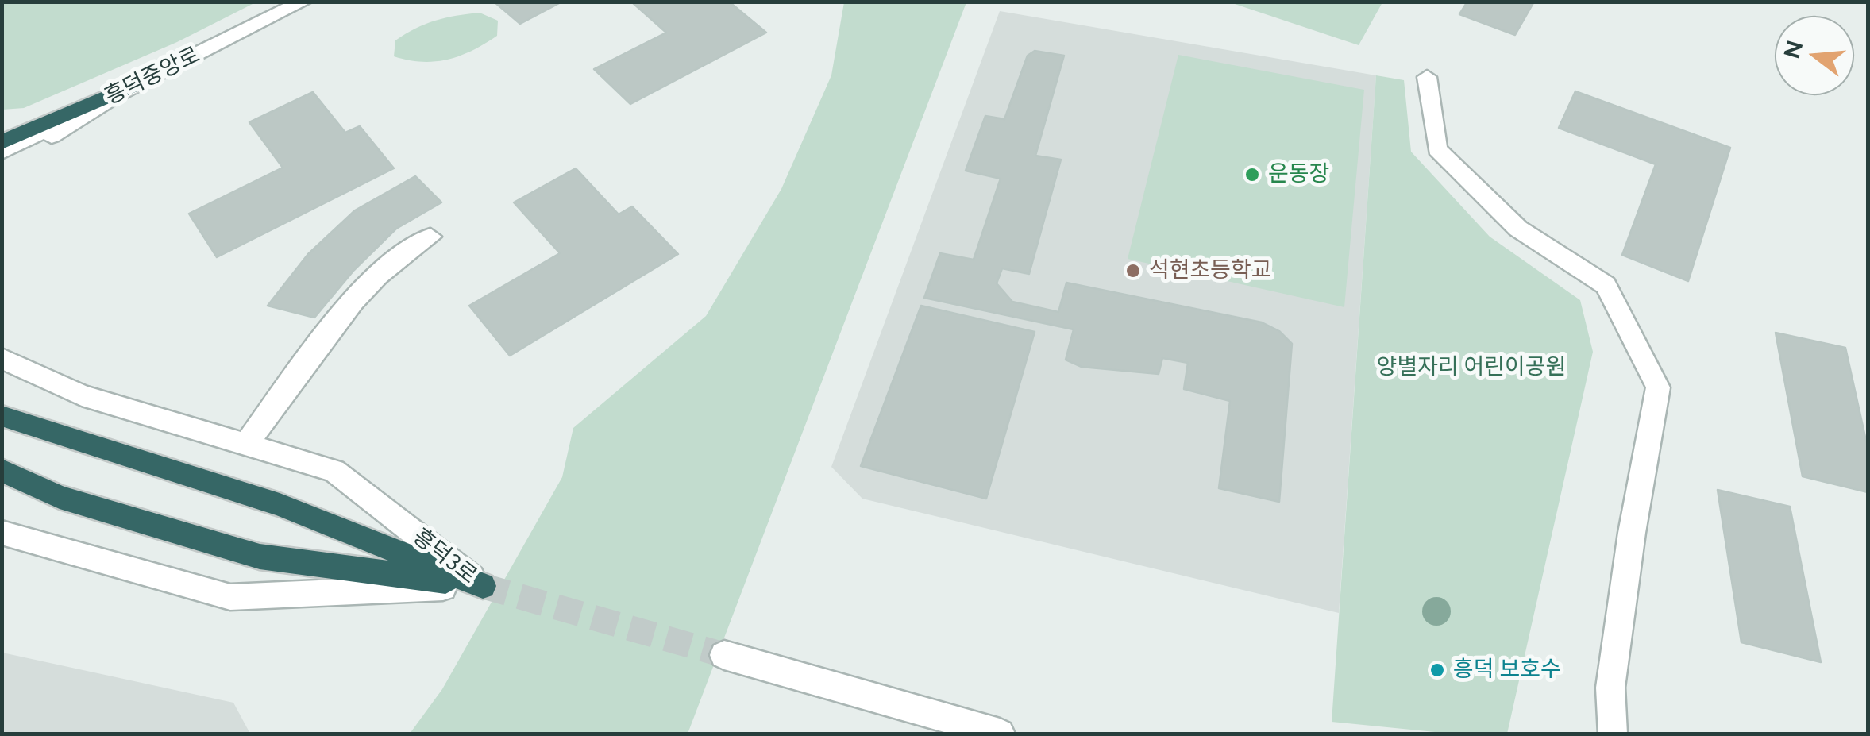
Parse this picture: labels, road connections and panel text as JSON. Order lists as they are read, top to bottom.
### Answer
{
  "streets": {
    "street": ["흥덕중앙로", "흥덕3로"]
  },
  "parks": ["양별자리 어린이공원"],
  "places": ["운동장", "석현초등학교", "흥덕 보호수"],
  "north": "left"
}
